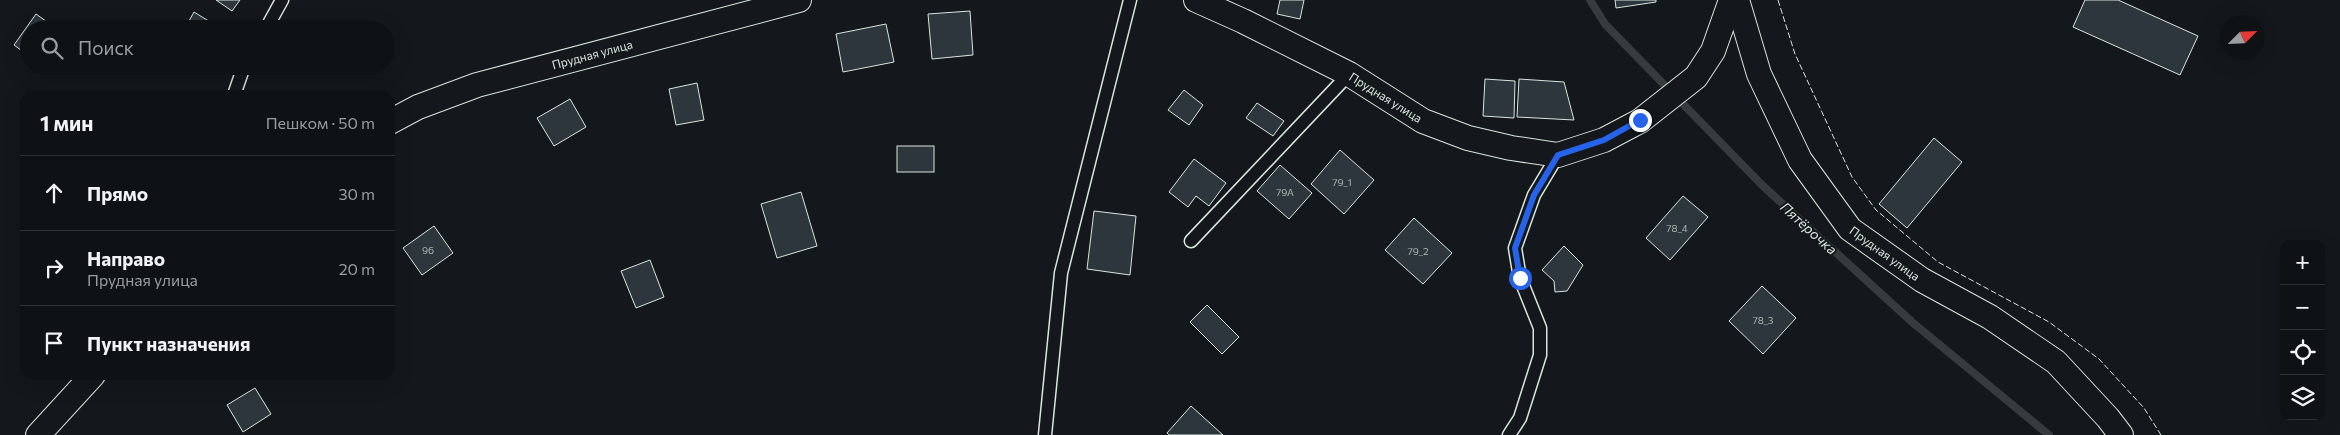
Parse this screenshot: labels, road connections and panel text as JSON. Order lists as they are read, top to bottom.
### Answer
{
  "streets": {
    "street": ["Прудная улица"]
  },
  "water": ["Пятёрочка"],
  "house_numbers": [
    "79_1",
    "79А",
    "78_4",
    "96",
    "79_2",
    "78_3"
  ],
  "north": "top right",
  "page": {
    "search": "Поиск",
    "heading": ["1 мин", "Пешком · 50 m"],
    "list": [
      ["Прямо", "30 m"],
      ["Направо", "Прудная улица", "20 m"],
      "Пункт назначения"
    ],
    "map_buttons": ["+", "−"]
  }
}
